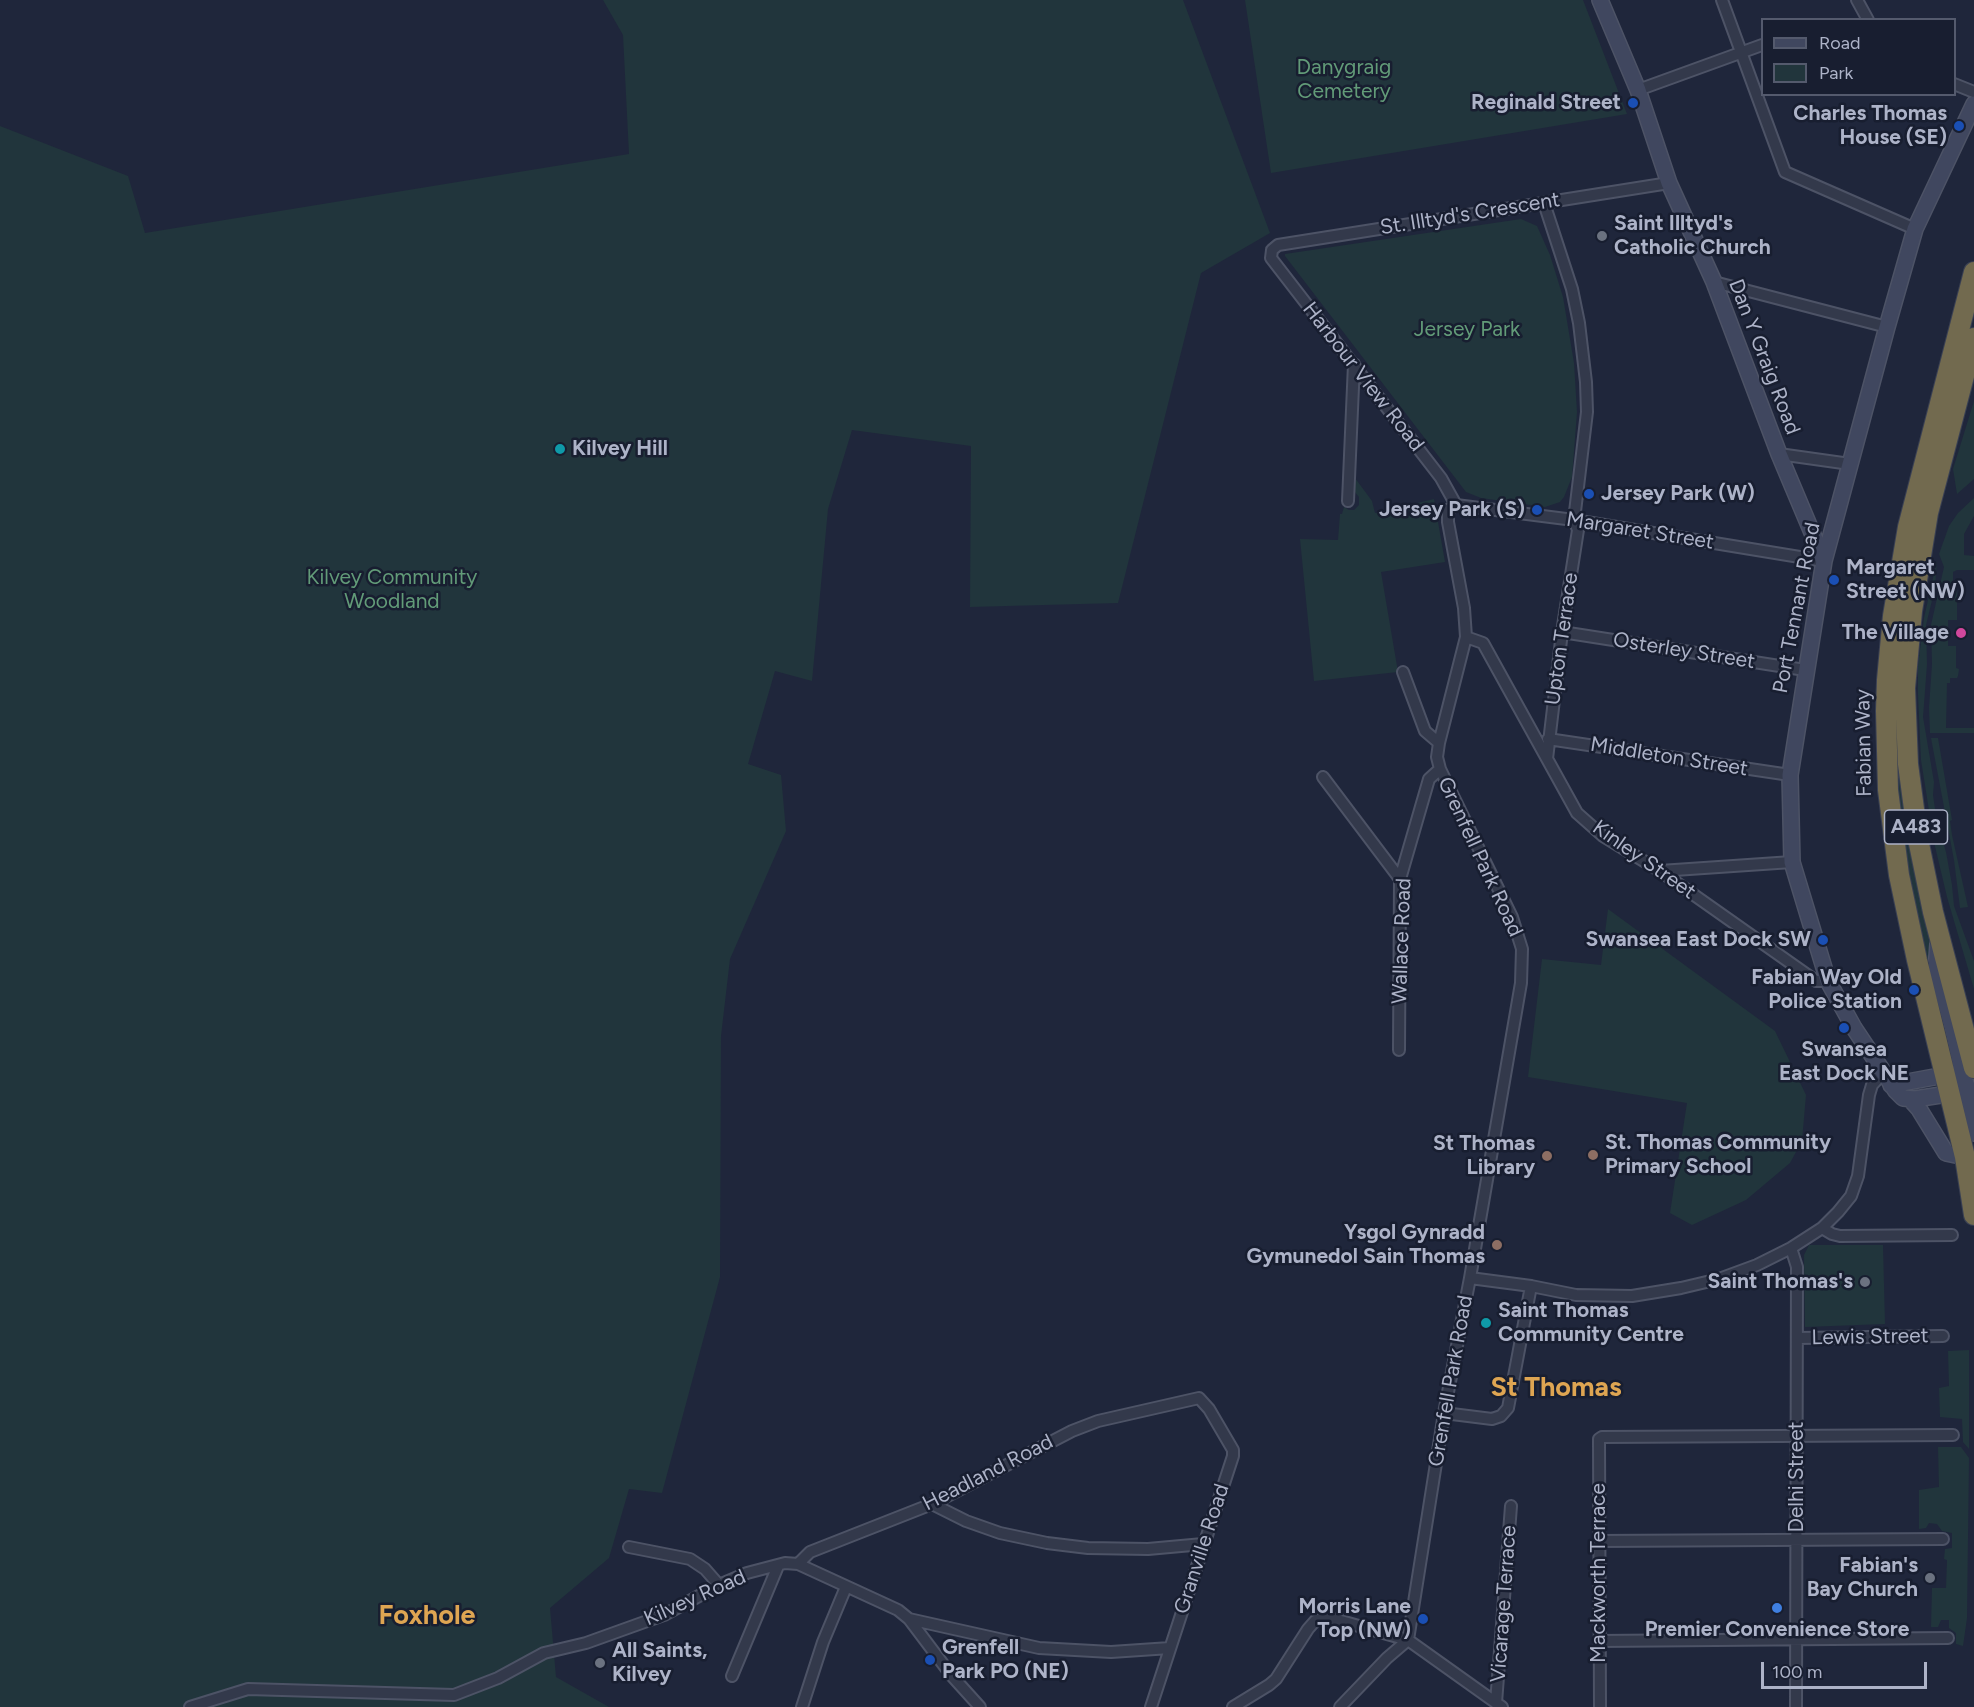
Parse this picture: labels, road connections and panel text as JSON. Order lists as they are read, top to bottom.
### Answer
{
  "streets": {
    "highway": ["Fabian Way", "A483"],
    "street": [
      "St. Illtyd's Crescent",
      "Dan Y Graig Road",
      "Harbour View Road",
      "Margaret Street",
      "Port Tennant Road",
      "Upton Terrace",
      "Osterley Street",
      "Middleton Street",
      "Grenfell Park Road",
      "Kinley Street",
      "Wallace Road",
      "Lewis Street",
      "Headland Road",
      "Delhi Street",
      "Granville Road",
      "Mackworth Terrace",
      "Kilvey Road",
      "Vicarage Terrace"
    ]
  },
  "crossings": [
    ["St. Illtyd's Crescent", "Dan Y Graig Road"],
    ["St. Illtyd's Crescent", "Harbour View Road"],
    ["St. Illtyd's Crescent", "Upton Terrace"],
    ["Dan Y Graig Road", "Margaret Street"],
    ["Dan Y Graig Road", "Port Tennant Road"],
    ["Harbour View Road", "Margaret Street"],
    ["Harbour View Road", "Grenfell Park Road"],
    ["Margaret Street", "Port Tennant Road"],
    ["Margaret Street", "Upton Terrace"],
    ["Margaret Street", "Grenfell Park Road"],
    ["Port Tennant Road", "Osterley Street"],
    ["Port Tennant Road", "Fabian Way"],
    ["Port Tennant Road", "Middleton Street"],
    ["Port Tennant Road", "Kinley Street"],
    ["Upton Terrace", "Osterley Street"],
    ["Upton Terrace", "Middleton Street"],
    ["Upton Terrace", "Kinley Street"],
    ["Grenfell Park Road", "Kinley Street"],
    ["Grenfell Park Road", "Wallace Road"],
    ["Lewis Street", "Delhi Street"],
    ["Headland Road", "Granville Road"],
    ["Delhi Street", "Mackworth Terrace"]
  ],
  "districts": ["St Thomas", "Foxhole"],
  "parks": ["Danygraig Cemetery", "Jersey Park", "Kilvey Community Woodland"],
  "places": [
    "Reginald Street",
    "Charles Thomas House (SE)",
    "Saint Illtyd's Catholic Church",
    "Kilvey Hill",
    "Jersey Park (W)",
    "Jersey Park (S)",
    "Margaret Street (NW)",
    "The Village",
    "Swansea East Dock SW",
    "Fabian Way Old Police Station",
    "Swansea East Dock NE",
    "St. Thomas Community Primary School",
    "St Thomas Library",
    "Ysgol Gynradd Gymunedol Sain Thomas",
    "Saint Thomas's",
    "Saint Thomas Community Centre",
    "Fabian's Bay Church",
    "Premier Convenience Store",
    "Morris Lane Top (NW)",
    "Grenfell Park PO (NE)",
    "All Saints, Kilvey"
  ],
  "legend": ["Road", "Park"],
  "scale_bar": "100 m"
}
